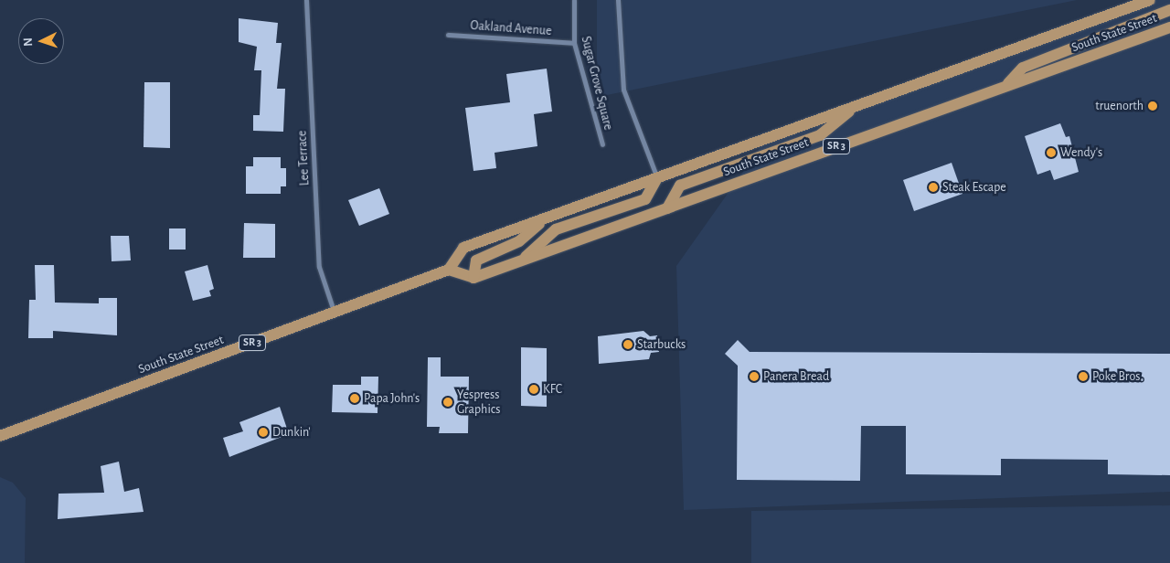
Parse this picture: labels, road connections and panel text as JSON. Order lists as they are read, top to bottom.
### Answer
{
  "streets": {
    "main road": ["South State Street", "SR 3"],
    "street": ["Oakland Avenue", "Sugar Grove Square", "Lee Terrace"]
  },
  "crossings": [
    ["Oakland Avenue", "Sugar Grove Square"],
    ["South State Street", "Lee Terrace"]
  ],
  "places": [
    "truenorth",
    "Wendy's",
    "Steak Escape",
    "Starbucks",
    "Panera Bread",
    "Poke Bros.",
    "KFC",
    "Papa John's",
    "Yespress Graphics",
    "Dunkin'"
  ],
  "north": "left"
}
